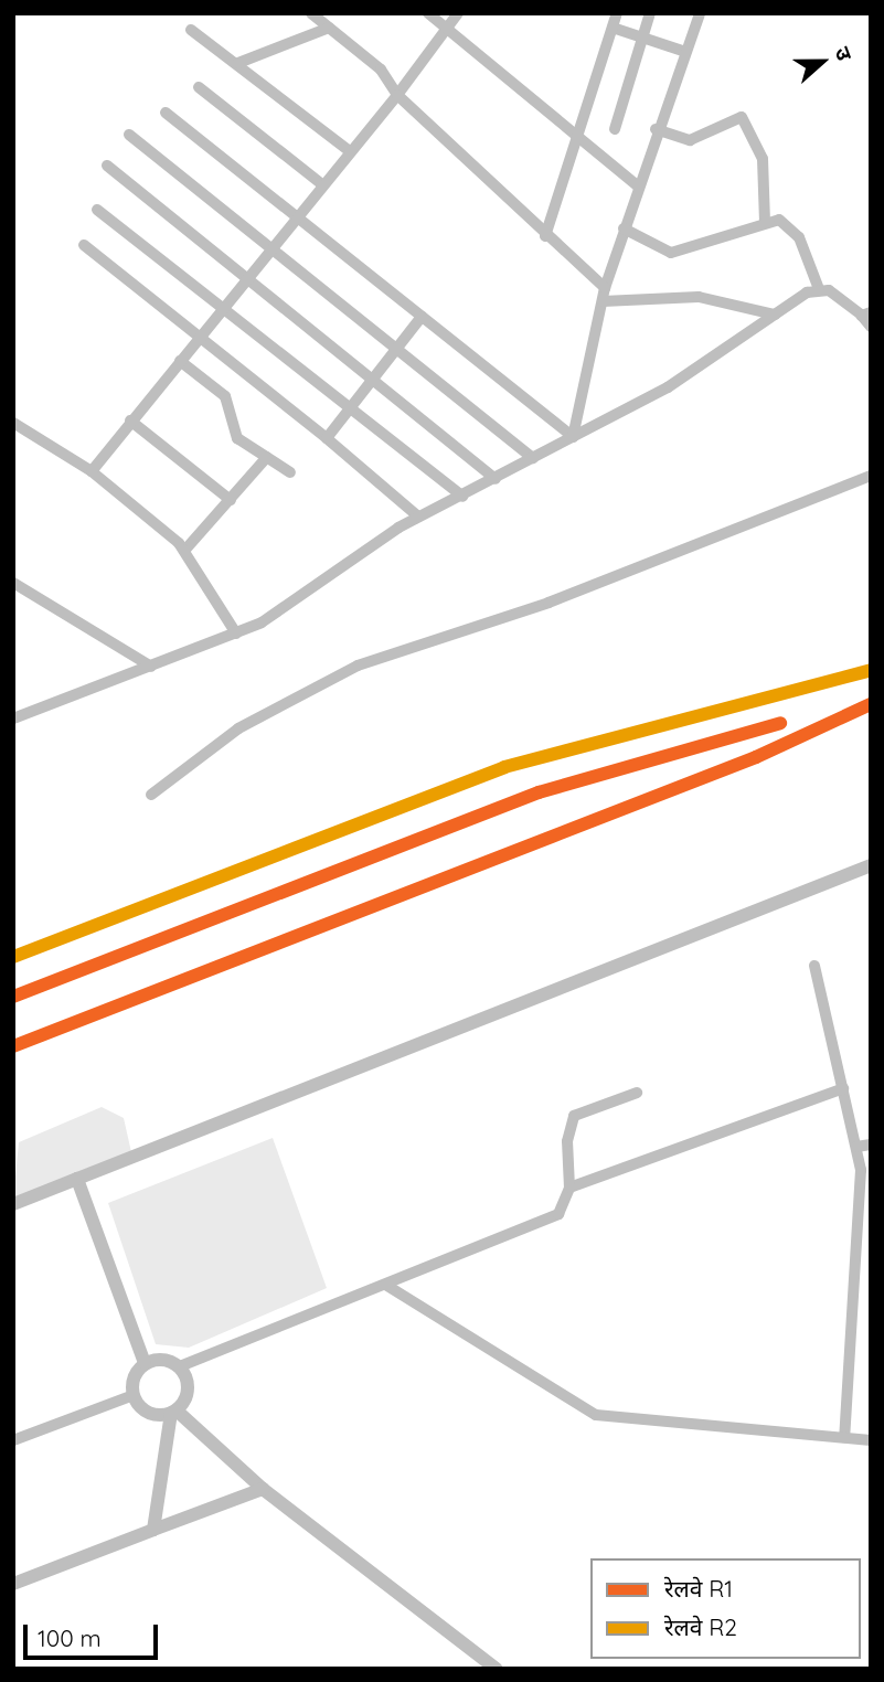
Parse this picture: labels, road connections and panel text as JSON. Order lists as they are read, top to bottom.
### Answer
{
  "lines": ["rail line R2", "rail line R1"],
  "legend": ["रेलवे R1", "रेलवे R2"],
  "scale_bar": "100 m",
  "north": "right"
}
